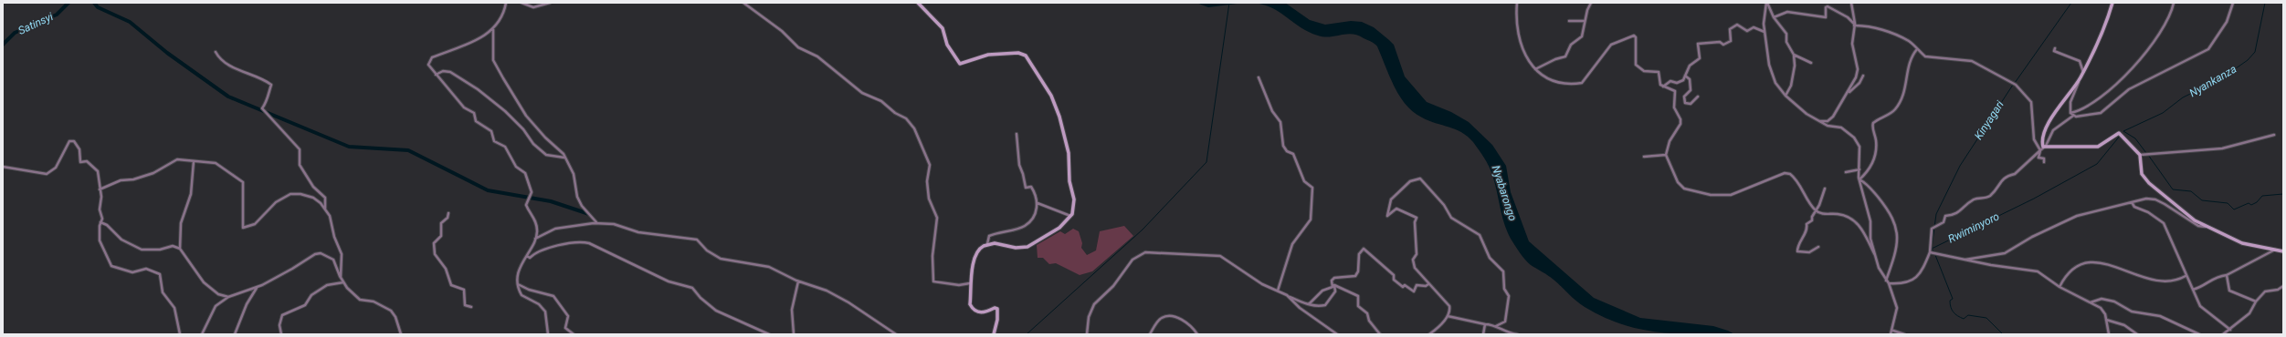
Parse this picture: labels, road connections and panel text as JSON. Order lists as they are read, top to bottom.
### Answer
{
  "water": [
    "Satinsyi",
    "Nyankanza",
    "Kinyagari",
    "Nyabarongo",
    "Rwiminyoro"
  ]
}
